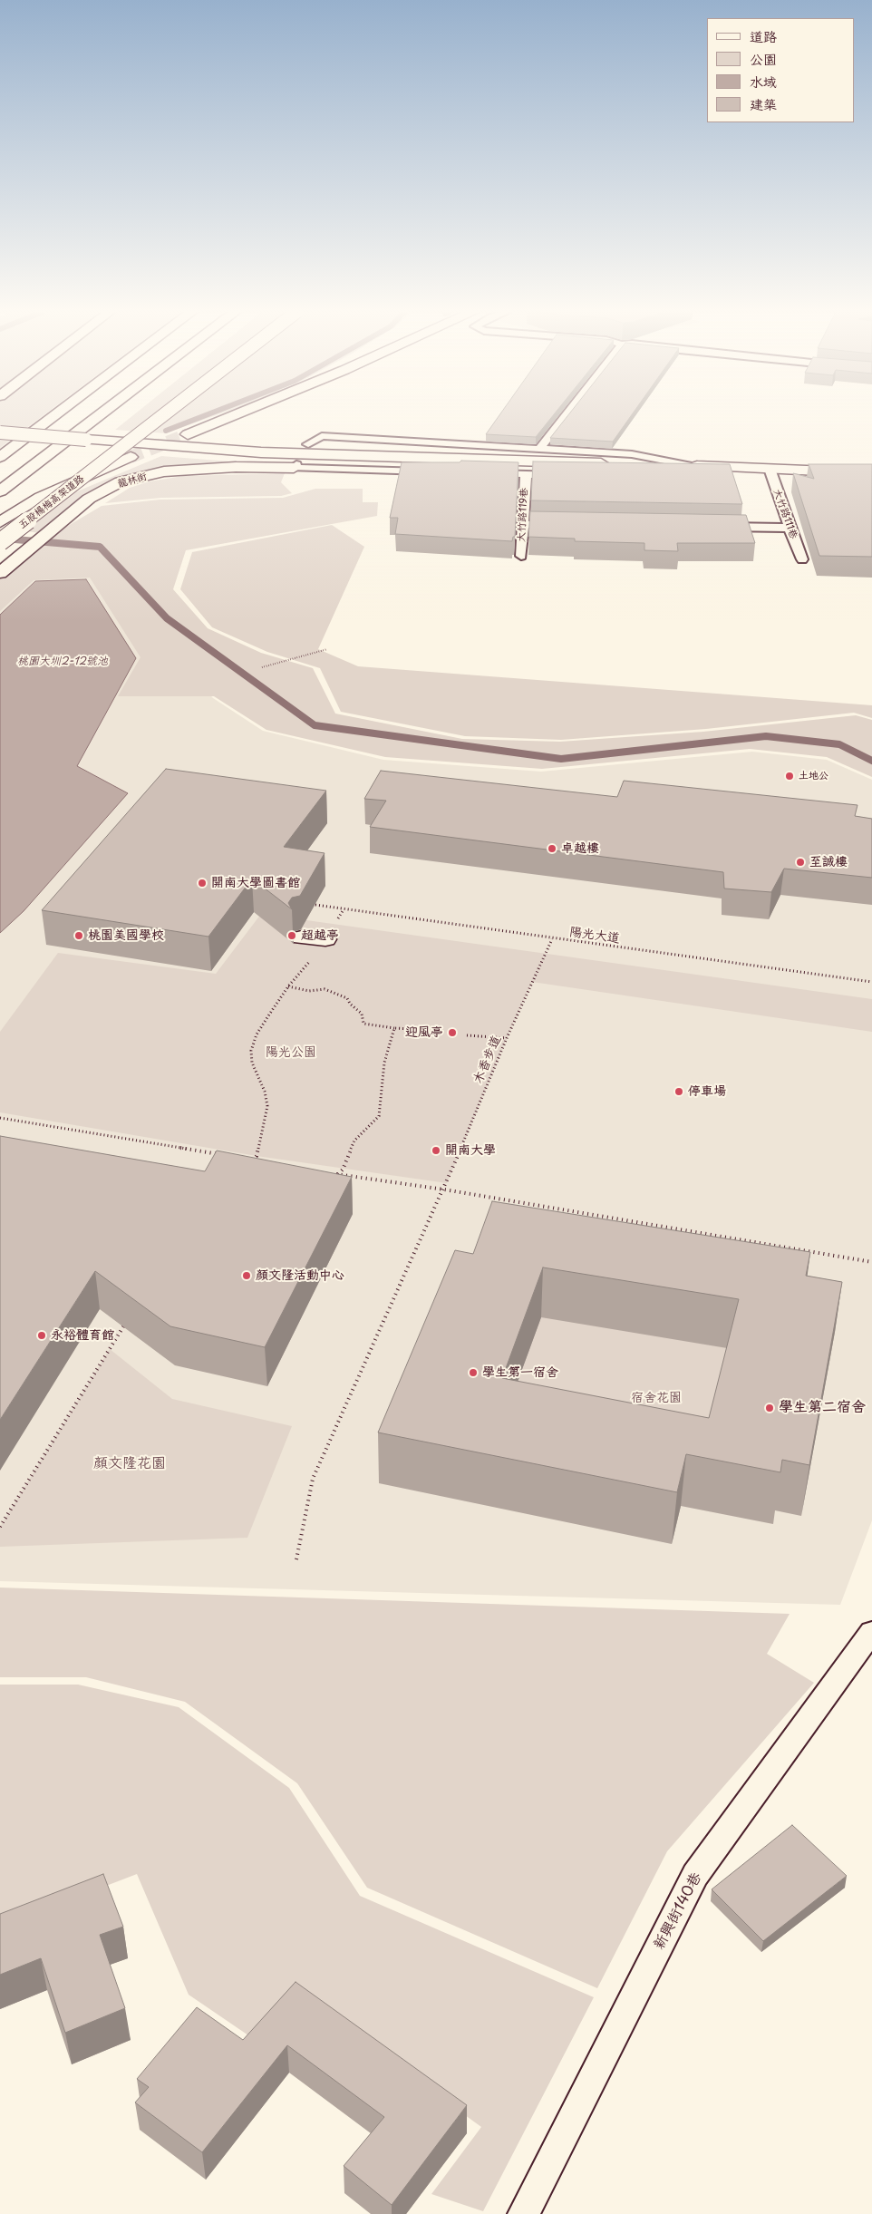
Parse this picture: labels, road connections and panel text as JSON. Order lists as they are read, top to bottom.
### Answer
{
  "streets": {
    "main road": ["龍林街", "五股楊梅高架道路"],
    "lane": ["大竹路111巷", "大竹路119巷", "新興街140巷"],
    "path": ["陽光大道", "木香步道"]
  },
  "crossings": [
    ["陽光大道", "木香步道"]
  ],
  "water": ["桃園大圳2-12號池"],
  "parks": ["陽光公園", "宿舍花園", "顏文隆花園"],
  "places": [
    "土地公",
    "卓越樓",
    "至誠樓",
    "開南大學圖書館",
    "桃園美國學校",
    "超越亭",
    "迎風亭",
    "停車場",
    "開南大學",
    "顏文隆活動中心",
    "永裕體育館",
    "學生第一宿舍",
    "學生第二宿舍"
  ],
  "legend": [
    "道路",
    "公園",
    "水域",
    "建築"
  ]
}
